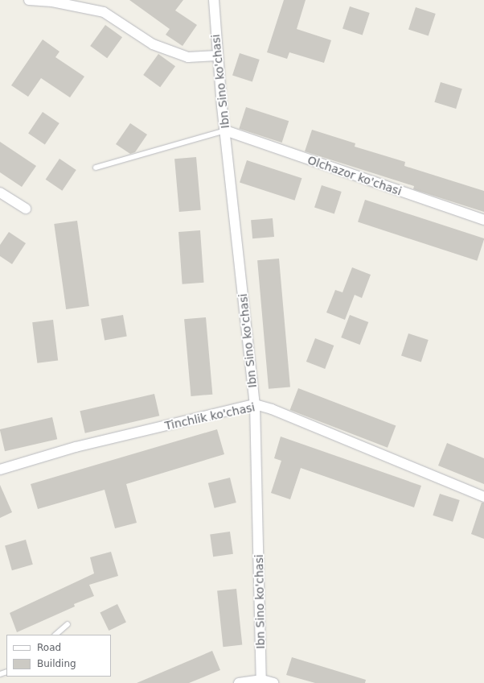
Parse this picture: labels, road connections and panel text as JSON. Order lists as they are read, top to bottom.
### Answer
{
  "streets": {
    "street": ["Ibn Sino ko'chasi", "Olchazor ko'chasi", "Tinchlik ko'chasi"]
  },
  "crossings": [
    ["Ibn Sino ko'chasi", "Olchazor ko'chasi"],
    ["Ibn Sino ko'chasi", "Tinchlik ko'chasi"]
  ],
  "legend": ["Road", "Building"]
}
